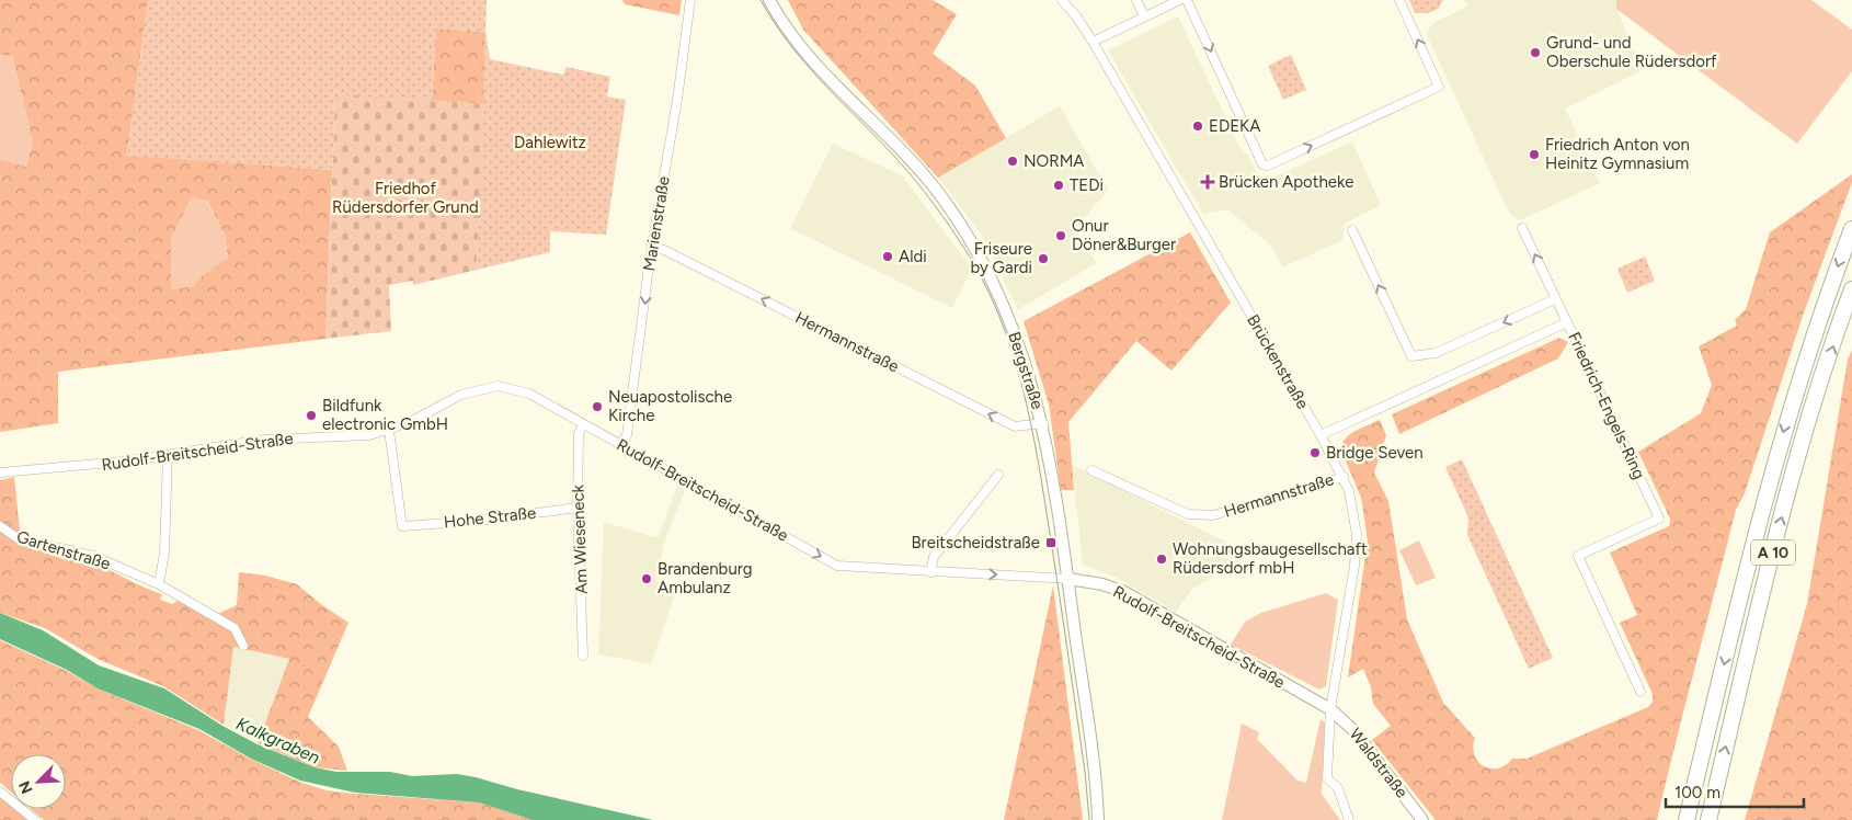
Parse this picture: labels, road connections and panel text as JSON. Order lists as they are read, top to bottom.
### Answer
{
  "streets": {
    "highway": ["A 10"],
    "street": [
      "Marienstraße",
      "Hermannstraße",
      "Brückenstraße",
      "Bergstraße",
      "Friedrich-Engels-Ring",
      "Rudolf-Breitscheid-Straße",
      "Hohe Straße",
      "Am Wieseneck",
      "Gartenstraße",
      "Waldstraße"
    ]
  },
  "crossings": [
    ["Marienstraße", "Hermannstraße"],
    ["Marienstraße", "Rudolf-Breitscheid-Straße"],
    ["Hermannstraße", "Brückenstraße"],
    ["Hermannstraße", "Bergstraße"],
    ["Brückenstraße", "Friedrich-Engels-Ring"],
    ["Brückenstraße", "Rudolf-Breitscheid-Straße"],
    ["Brückenstraße", "Waldstraße"],
    ["Bergstraße", "Rudolf-Breitscheid-Straße"],
    ["Rudolf-Breitscheid-Straße", "Hohe Straße"],
    ["Rudolf-Breitscheid-Straße", "Am Wieseneck"],
    ["Rudolf-Breitscheid-Straße", "Waldstraße"],
    ["Hohe Straße", "Am Wieseneck"]
  ],
  "one_way": ["Marienstraße", "Hermannstraße"],
  "water": ["Kalkgraben"],
  "parks": ["Dahlewitz", "Friedhof Rüdersdorfer Grund"],
  "places": {
    "other": [
      "Grund- und Oberschule Rüdersdorf",
      "EDEKA",
      "Friedrich Anton von Heinitz Gymnasium",
      "NORMA",
      "TEDi",
      "Onur Döner&Burger",
      "Aldi",
      "Friseure by Gardi",
      "Neuapostolische Kirche",
      "Bildfunk electronic GmbH",
      "Bridge Seven",
      "Wohnungsbaugesellschaft Rüdersdorf mbH",
      "Brandenburg Ambulanz"
    ],
    "health": ["Brücken Apotheke"],
    "transit": ["Breitscheidstraße"]
  },
  "scale_bar": "100 m",
  "north": "bottom left"
}
